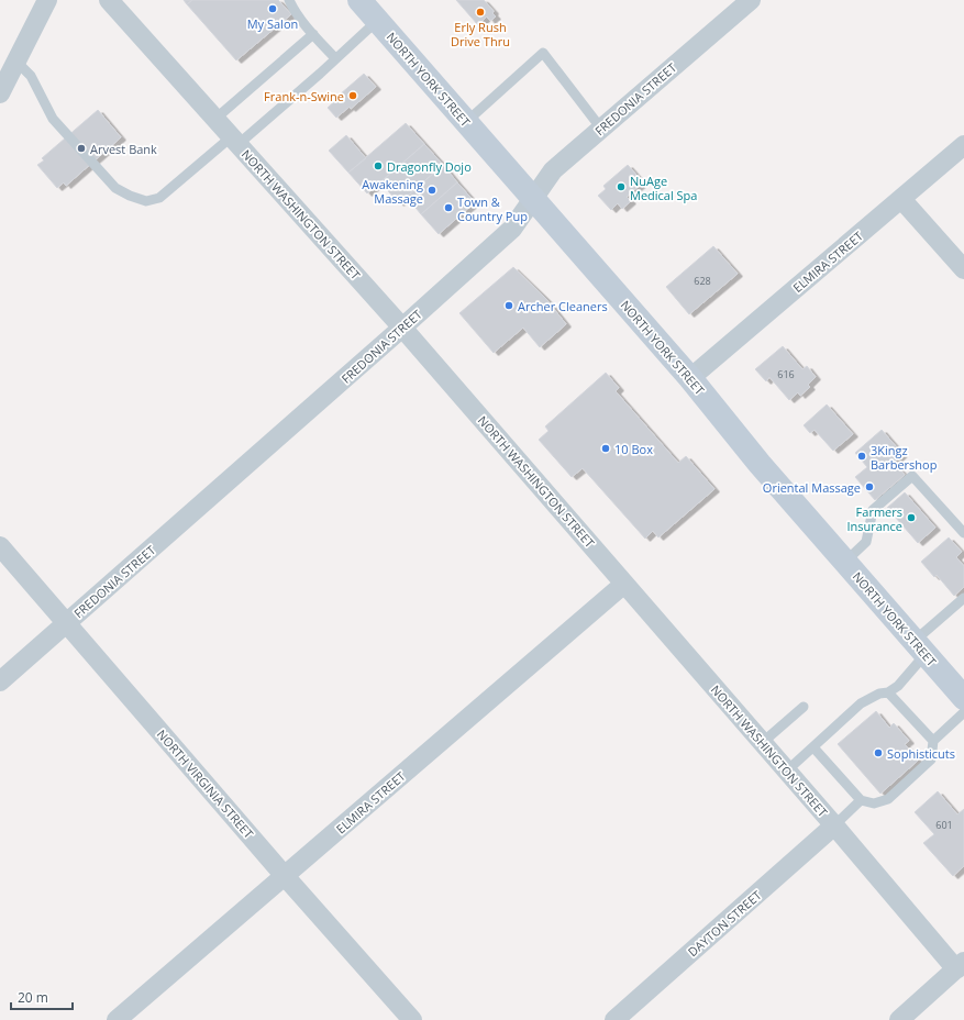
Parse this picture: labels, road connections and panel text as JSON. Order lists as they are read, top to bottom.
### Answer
{
  "streets": {
    "main road": ["NORTH YORK STREET"],
    "street": [
      "FREDONIA STREET",
      "NORTH WASHINGTON STREET",
      "ELMIRA STREET",
      "NORTH VIRGINIA STREET",
      "DAYTON STREET"
    ]
  },
  "crossings": [
    ["NORTH YORK STREET", "FREDONIA STREET"],
    ["NORTH YORK STREET", "ELMIRA STREET"],
    ["FREDONIA STREET", "NORTH WASHINGTON STREET"],
    ["FREDONIA STREET", "NORTH VIRGINIA STREET"],
    ["NORTH WASHINGTON STREET", "ELMIRA STREET"],
    ["NORTH WASHINGTON STREET", "DAYTON STREET"],
    ["ELMIRA STREET", "NORTH VIRGINIA STREET"]
  ],
  "places": [
    "My Salon",
    "Erly Rush Drive Thru",
    "Frank-n-Swine",
    "Arvest Bank",
    "Dragonfly Dojo",
    "NuAge Medical Spa",
    "Awakening Massage",
    "Town & Country Pup",
    "Archer Cleaners",
    "10 Box",
    "3Kingz Barbershop",
    "Oriental Massage",
    "Farmers Insurance",
    "Sophisticuts"
  ],
  "house_numbers": ["628", "616", "601"],
  "scale_bar": "20 m"
}
